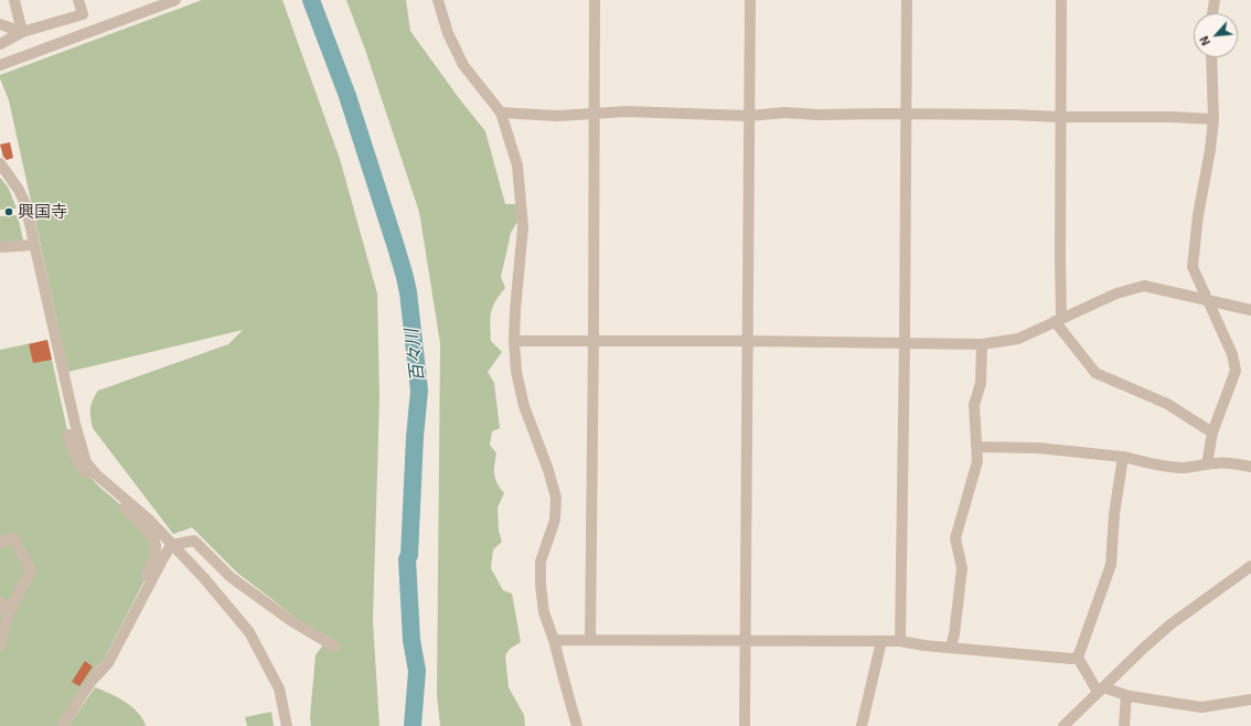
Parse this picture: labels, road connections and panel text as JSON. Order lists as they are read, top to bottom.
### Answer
{
  "water": ["百々川"],
  "places": ["興国寺"],
  "north": "bottom left"
}
